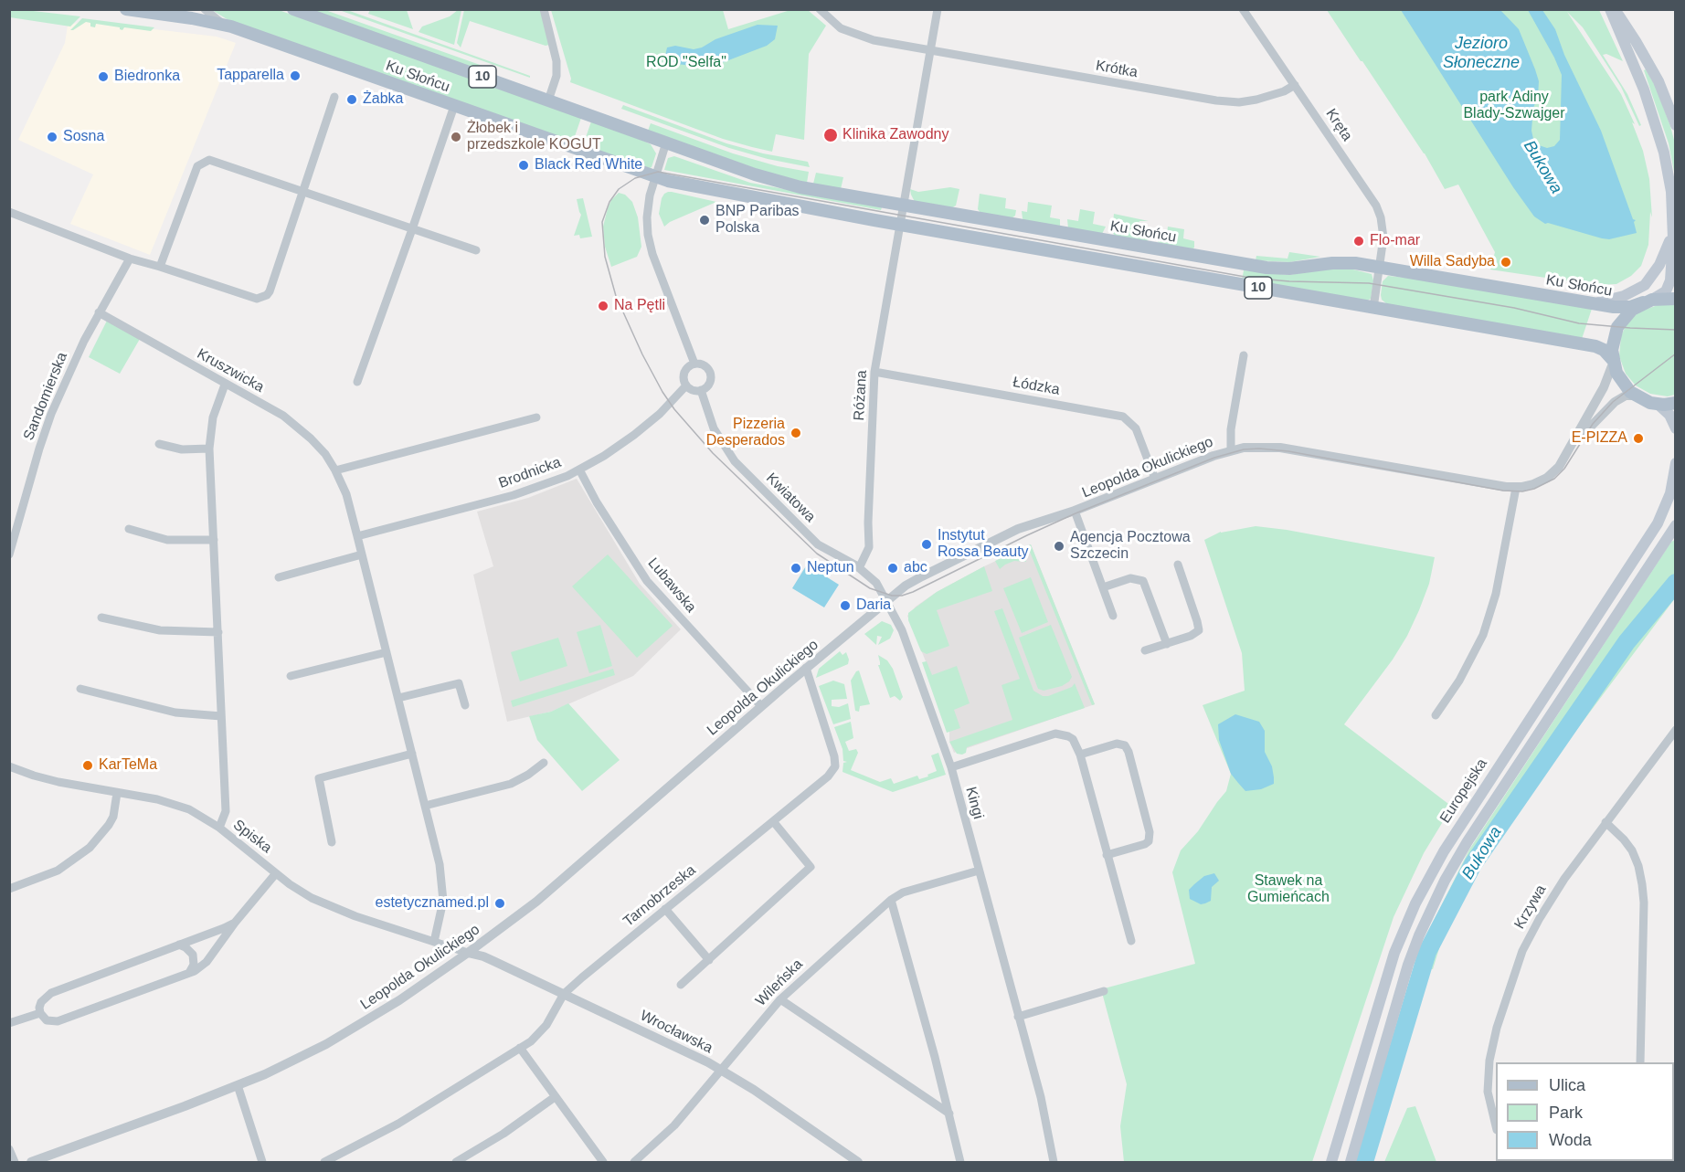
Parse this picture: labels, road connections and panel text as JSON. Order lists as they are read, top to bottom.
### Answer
{
  "streets": {
    "main road": ["Ku Słońcu", "10", "Europejska"],
    "street": [
      "Krótka",
      "Kręta",
      "Kruszwicka",
      "Łódzka",
      "Różana",
      "Sandomierska",
      "Leopolda Okulickiego",
      "Brodnicka",
      "Kwiatowa",
      "Lubawska",
      "Kingi",
      "Spiska",
      "Tarnobrzeska",
      "Krzywa",
      "Wileńska",
      "Wrocławska"
    ]
  },
  "crossings": [
    ["Krótka", "Kręta"],
    ["Ku Słońcu", "10"],
    ["Ku Słońcu", "Kręta"],
    ["Ku Słońcu", "Różana"],
    ["Ku Słońcu", "Leopolda Okulickiego"],
    ["10", "Leopolda Okulickiego"],
    ["Kruszwicka", "Sandomierska"],
    ["Kruszwicka", "Brodnicka"],
    ["Kruszwicka", "Spiska"],
    ["Łódzka", "Różana"],
    ["Łódzka", "Leopolda Okulickiego"],
    ["Różana", "Kwiatowa"],
    ["Leopolda Okulickiego", "Kwiatowa"],
    ["Leopolda Okulickiego", "Lubawska"],
    ["Leopolda Okulickiego", "Kingi"],
    ["Leopolda Okulickiego", "Spiska"],
    ["Leopolda Okulickiego", "Tarnobrzeska"],
    ["Leopolda Okulickiego", "Wrocławska"],
    ["Brodnicka", "Kwiatowa"],
    ["Brodnicka", "Lubawska"],
    ["Kwiatowa", "Kingi"],
    ["Kingi", "Wileńska"],
    ["Spiska", "Wrocławska"],
    ["Tarnobrzeska", "Wrocławska"],
    ["Wileńska", "Wrocławska"]
  ],
  "water": ["Jezioro Słoneczne", "Bukowa"],
  "parks": ["ROD \"Selfa\"", "park Adiny Blady-Szwajger", "Stawek na Gumieńcach"],
  "places": [
    "Tapparella",
    "Biedronka",
    "Żabka",
    "Klinika Zawodny",
    "Sosna",
    "Żłobek i przedszkole KOGUT",
    "Black Red White",
    "BNP Paribas Polska",
    "Flo-mar",
    "Willa Sadyba",
    "Na Pętli",
    "Pizzeria Desperados",
    "E-PIZZA",
    "Instytut Rossa Beauty",
    "Agencja Pocztowa Szczecin",
    "Neptun",
    "abc",
    "Daria",
    "KarTeMa",
    "estetycznamed.pl"
  ],
  "legend": ["Ulica", "Park", "Woda"]
}
